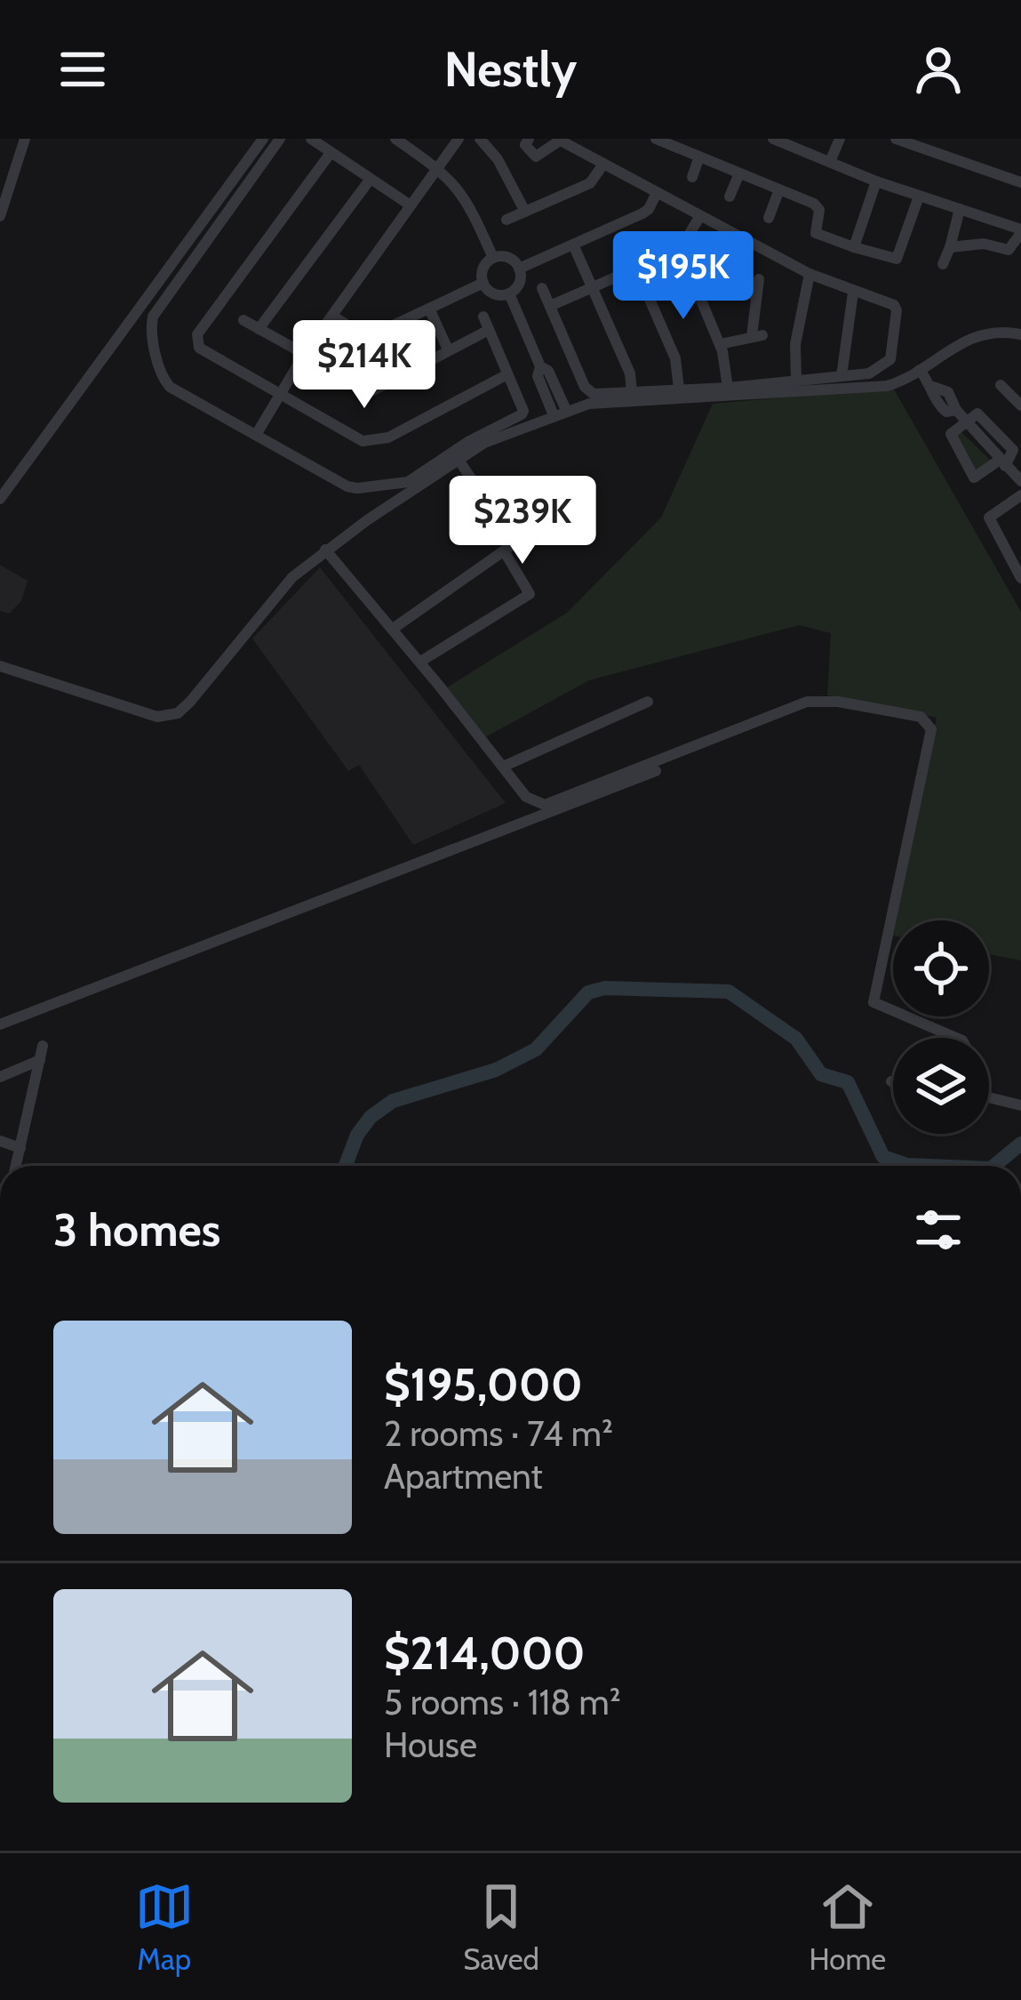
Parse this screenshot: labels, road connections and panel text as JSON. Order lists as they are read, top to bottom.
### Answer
{
  "page": {
    "header": "Nestly",
    "price": ["$195K", "$214K", "$239K"],
    "heading": "3 homes",
    "list": [
      {
        "name": "$195,000",
        "note": "2 rooms · 74 m² · Apartment"
      },
      {
        "name": "$214,000",
        "note": "5 rooms · 118 m² · House"
      }
    ],
    "tabs": ["Map", "Saved", "Home"]
  }
}
